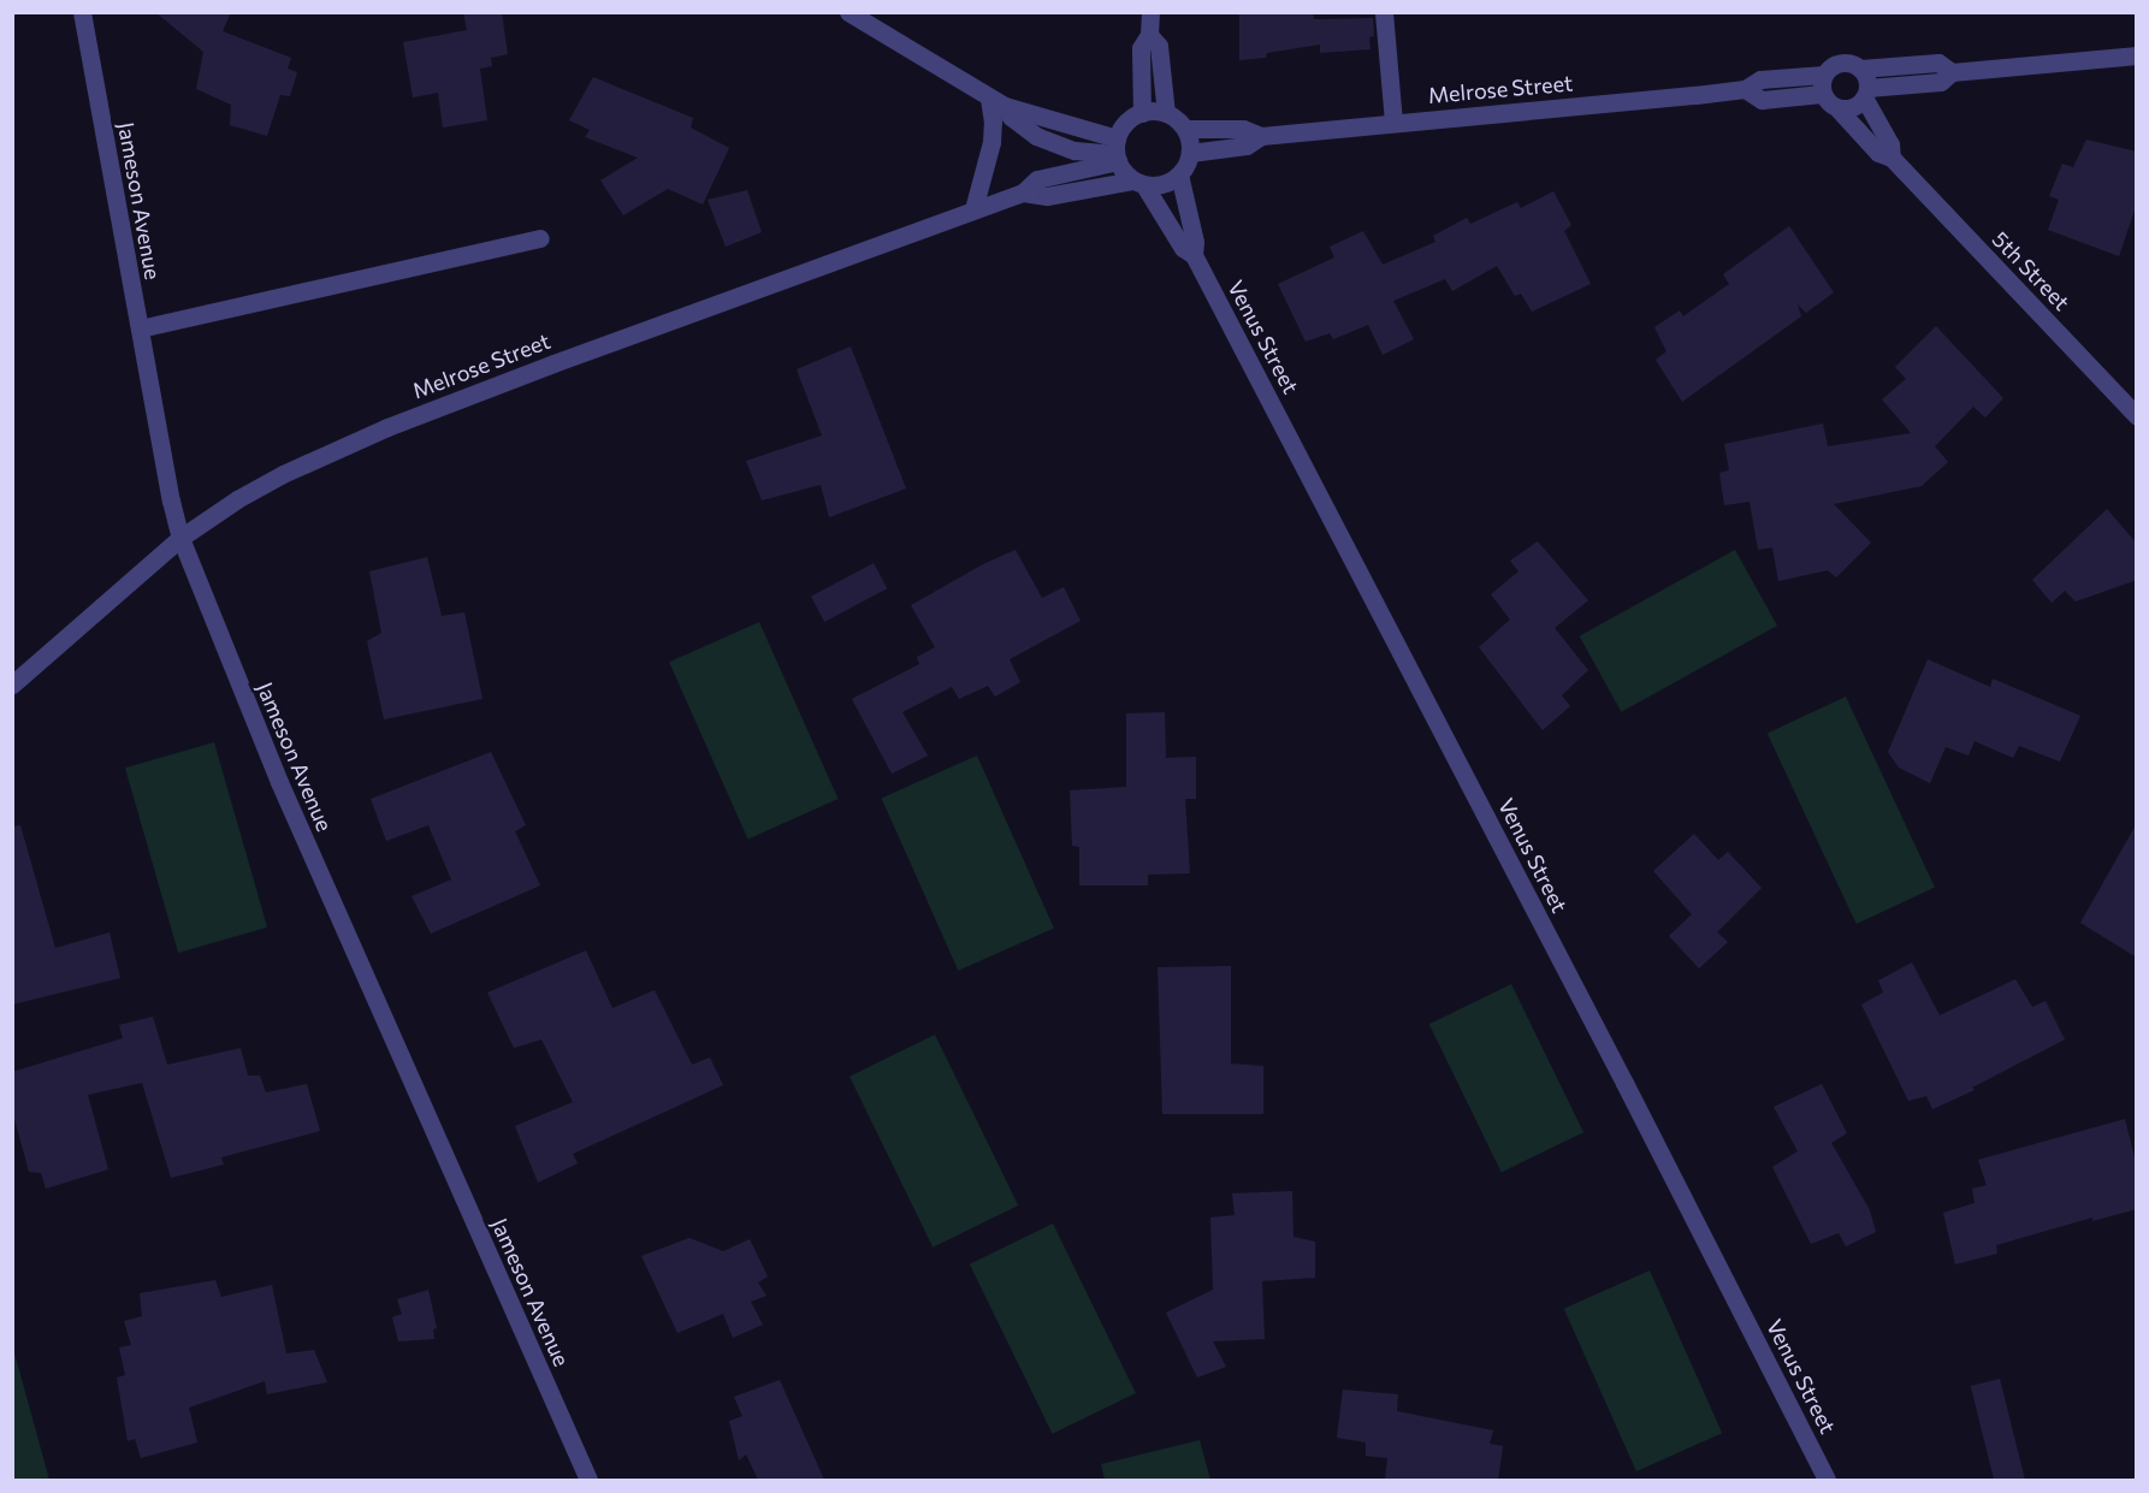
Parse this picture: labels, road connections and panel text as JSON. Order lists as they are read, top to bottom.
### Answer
{
  "streets": {
    "street": [
      "Melrose Street",
      "Jameson Avenue",
      "5th Street",
      "Venus Street"
    ]
  },
  "crossings": [
    ["Melrose Street", "Jameson Avenue"],
    ["Melrose Street", "5th Street"],
    ["Melrose Street", "Venus Street"]
  ]
}
